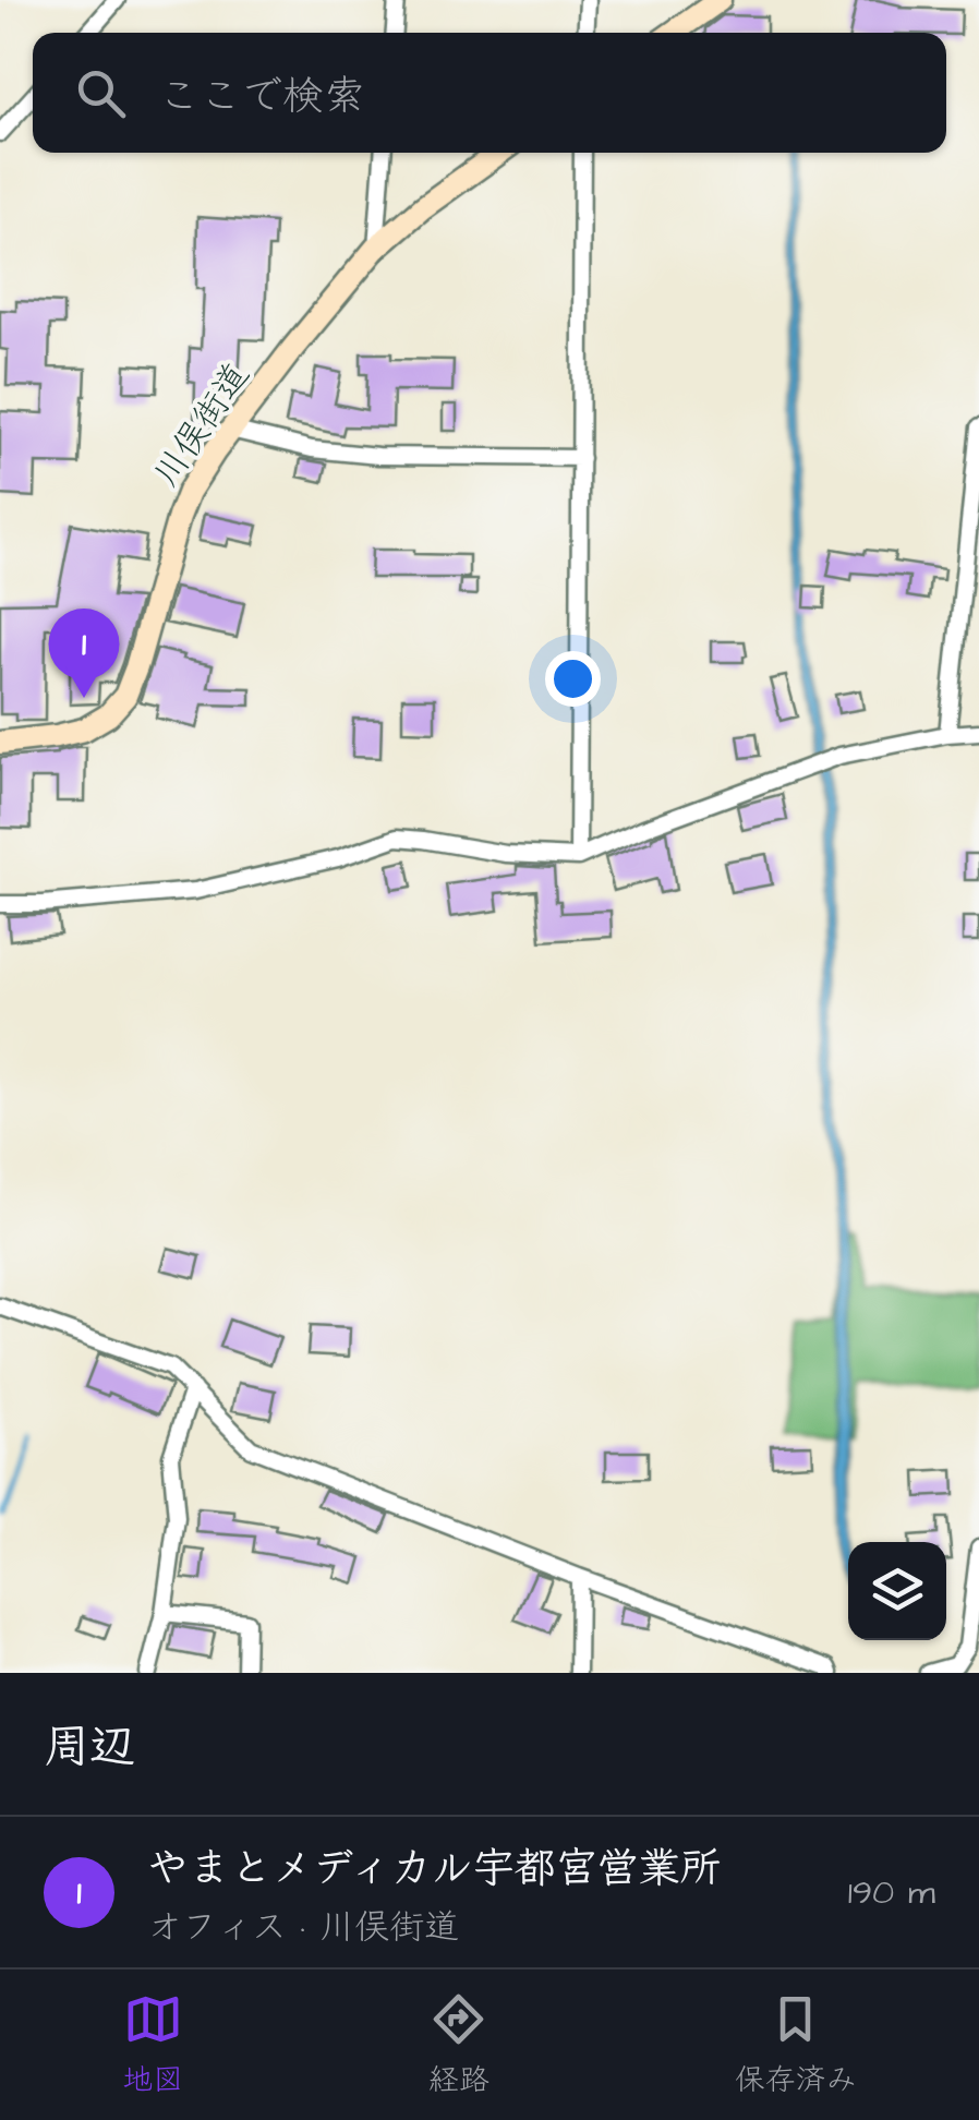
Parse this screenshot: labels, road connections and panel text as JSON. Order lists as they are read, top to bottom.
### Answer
{
  "streets": {
    "main road": ["川俣街道"]
  },
  "page": {
    "search": "ここで検索",
    "pins": "1",
    "heading": "周辺",
    "list": [
      {
        "mark": "1",
        "name": "やまとメディカル宇都宮営業所",
        "note": "オフィス · 川俣街道",
        "value": "190 m"
      }
    ],
    "nav": ["地図", "経路", "保存済み"]
  }
}
